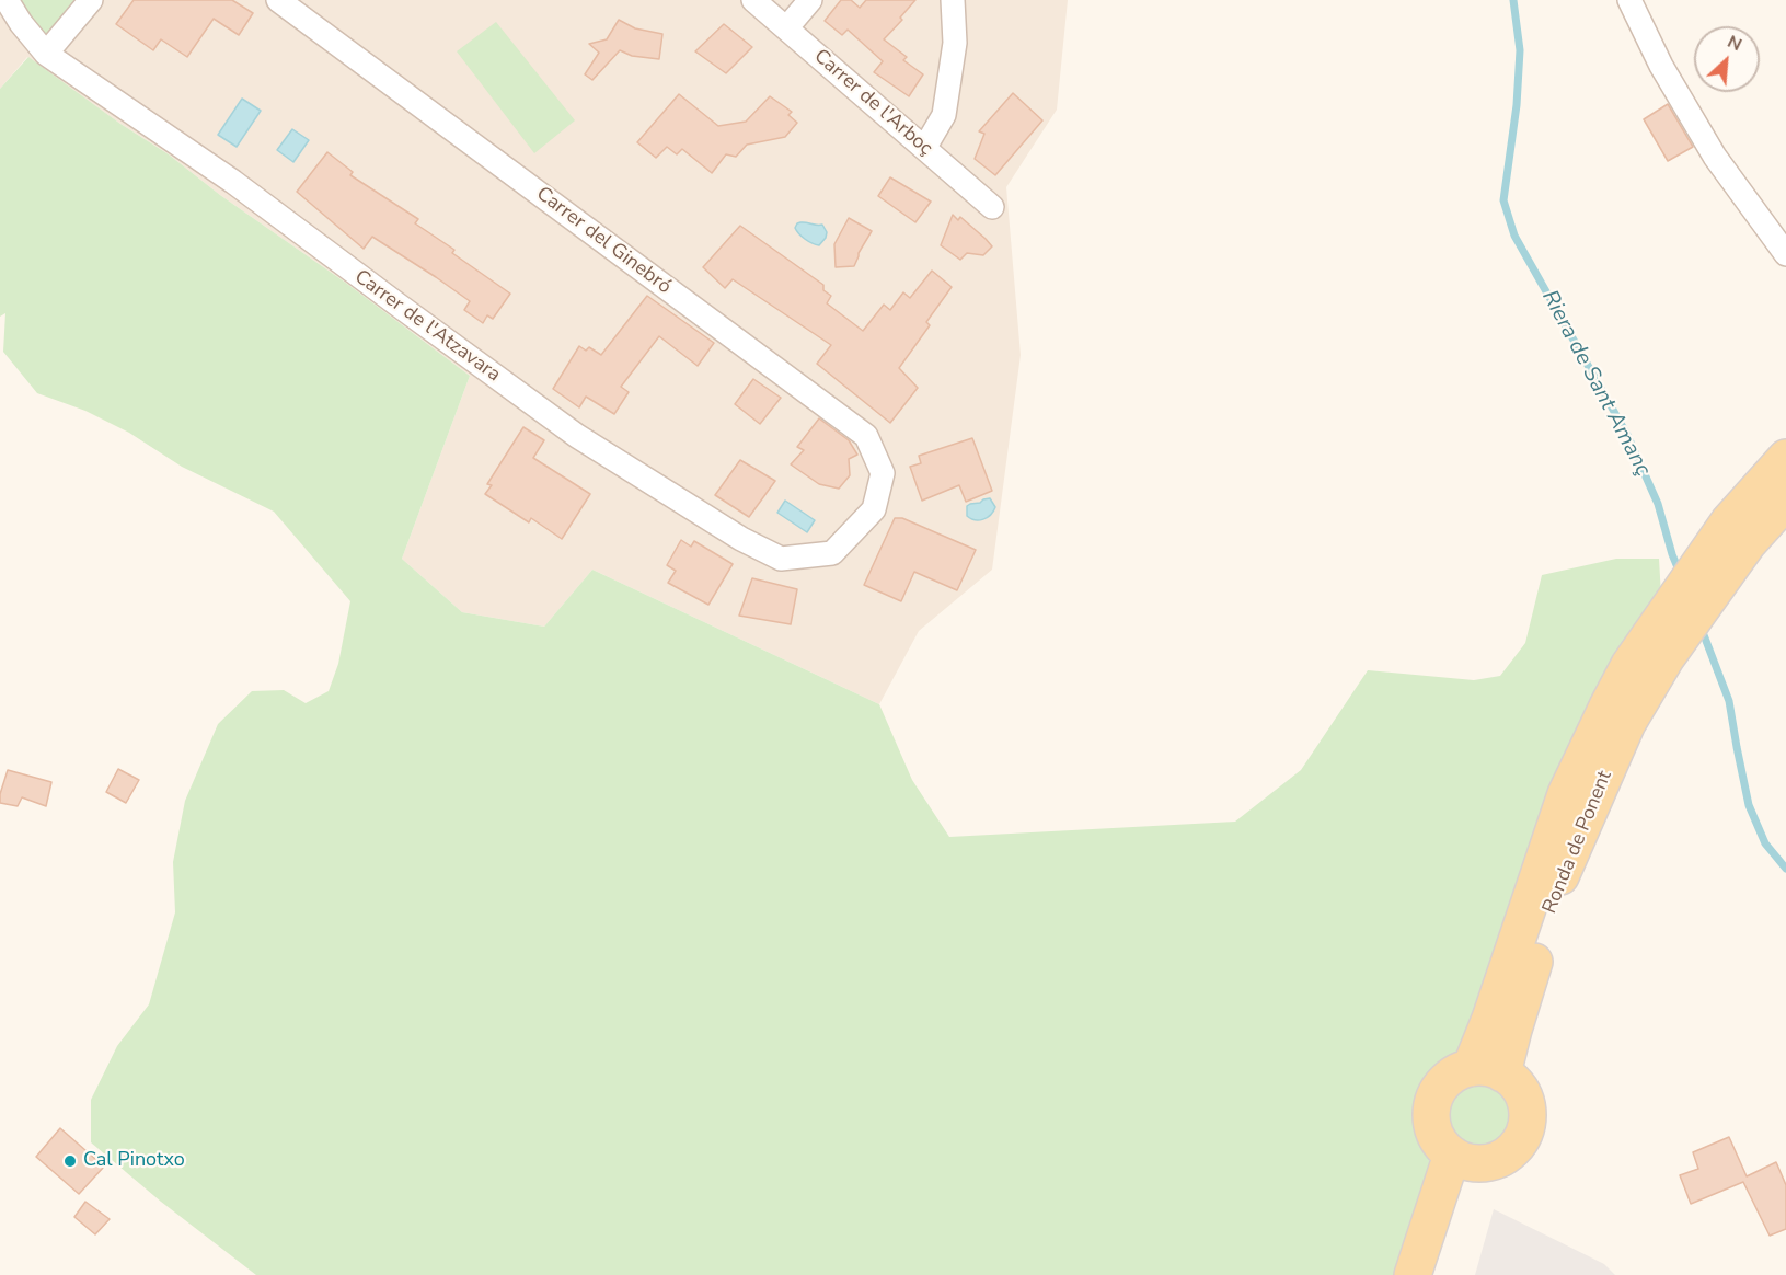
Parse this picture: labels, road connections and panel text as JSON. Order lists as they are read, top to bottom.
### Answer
{
  "streets": {
    "main road": ["Ronda de Ponent"],
    "street": ["Carrer de l'Arboç", "Carrer del Ginebró", "Carrer de l'Atzavara"]
  },
  "crossings": [
    ["Carrer del Ginebró", "Carrer de l'Atzavara"]
  ],
  "water": ["Riera de Sant Amanç"],
  "places": ["Cal Pinotxo"],
  "north": "top right"
}
